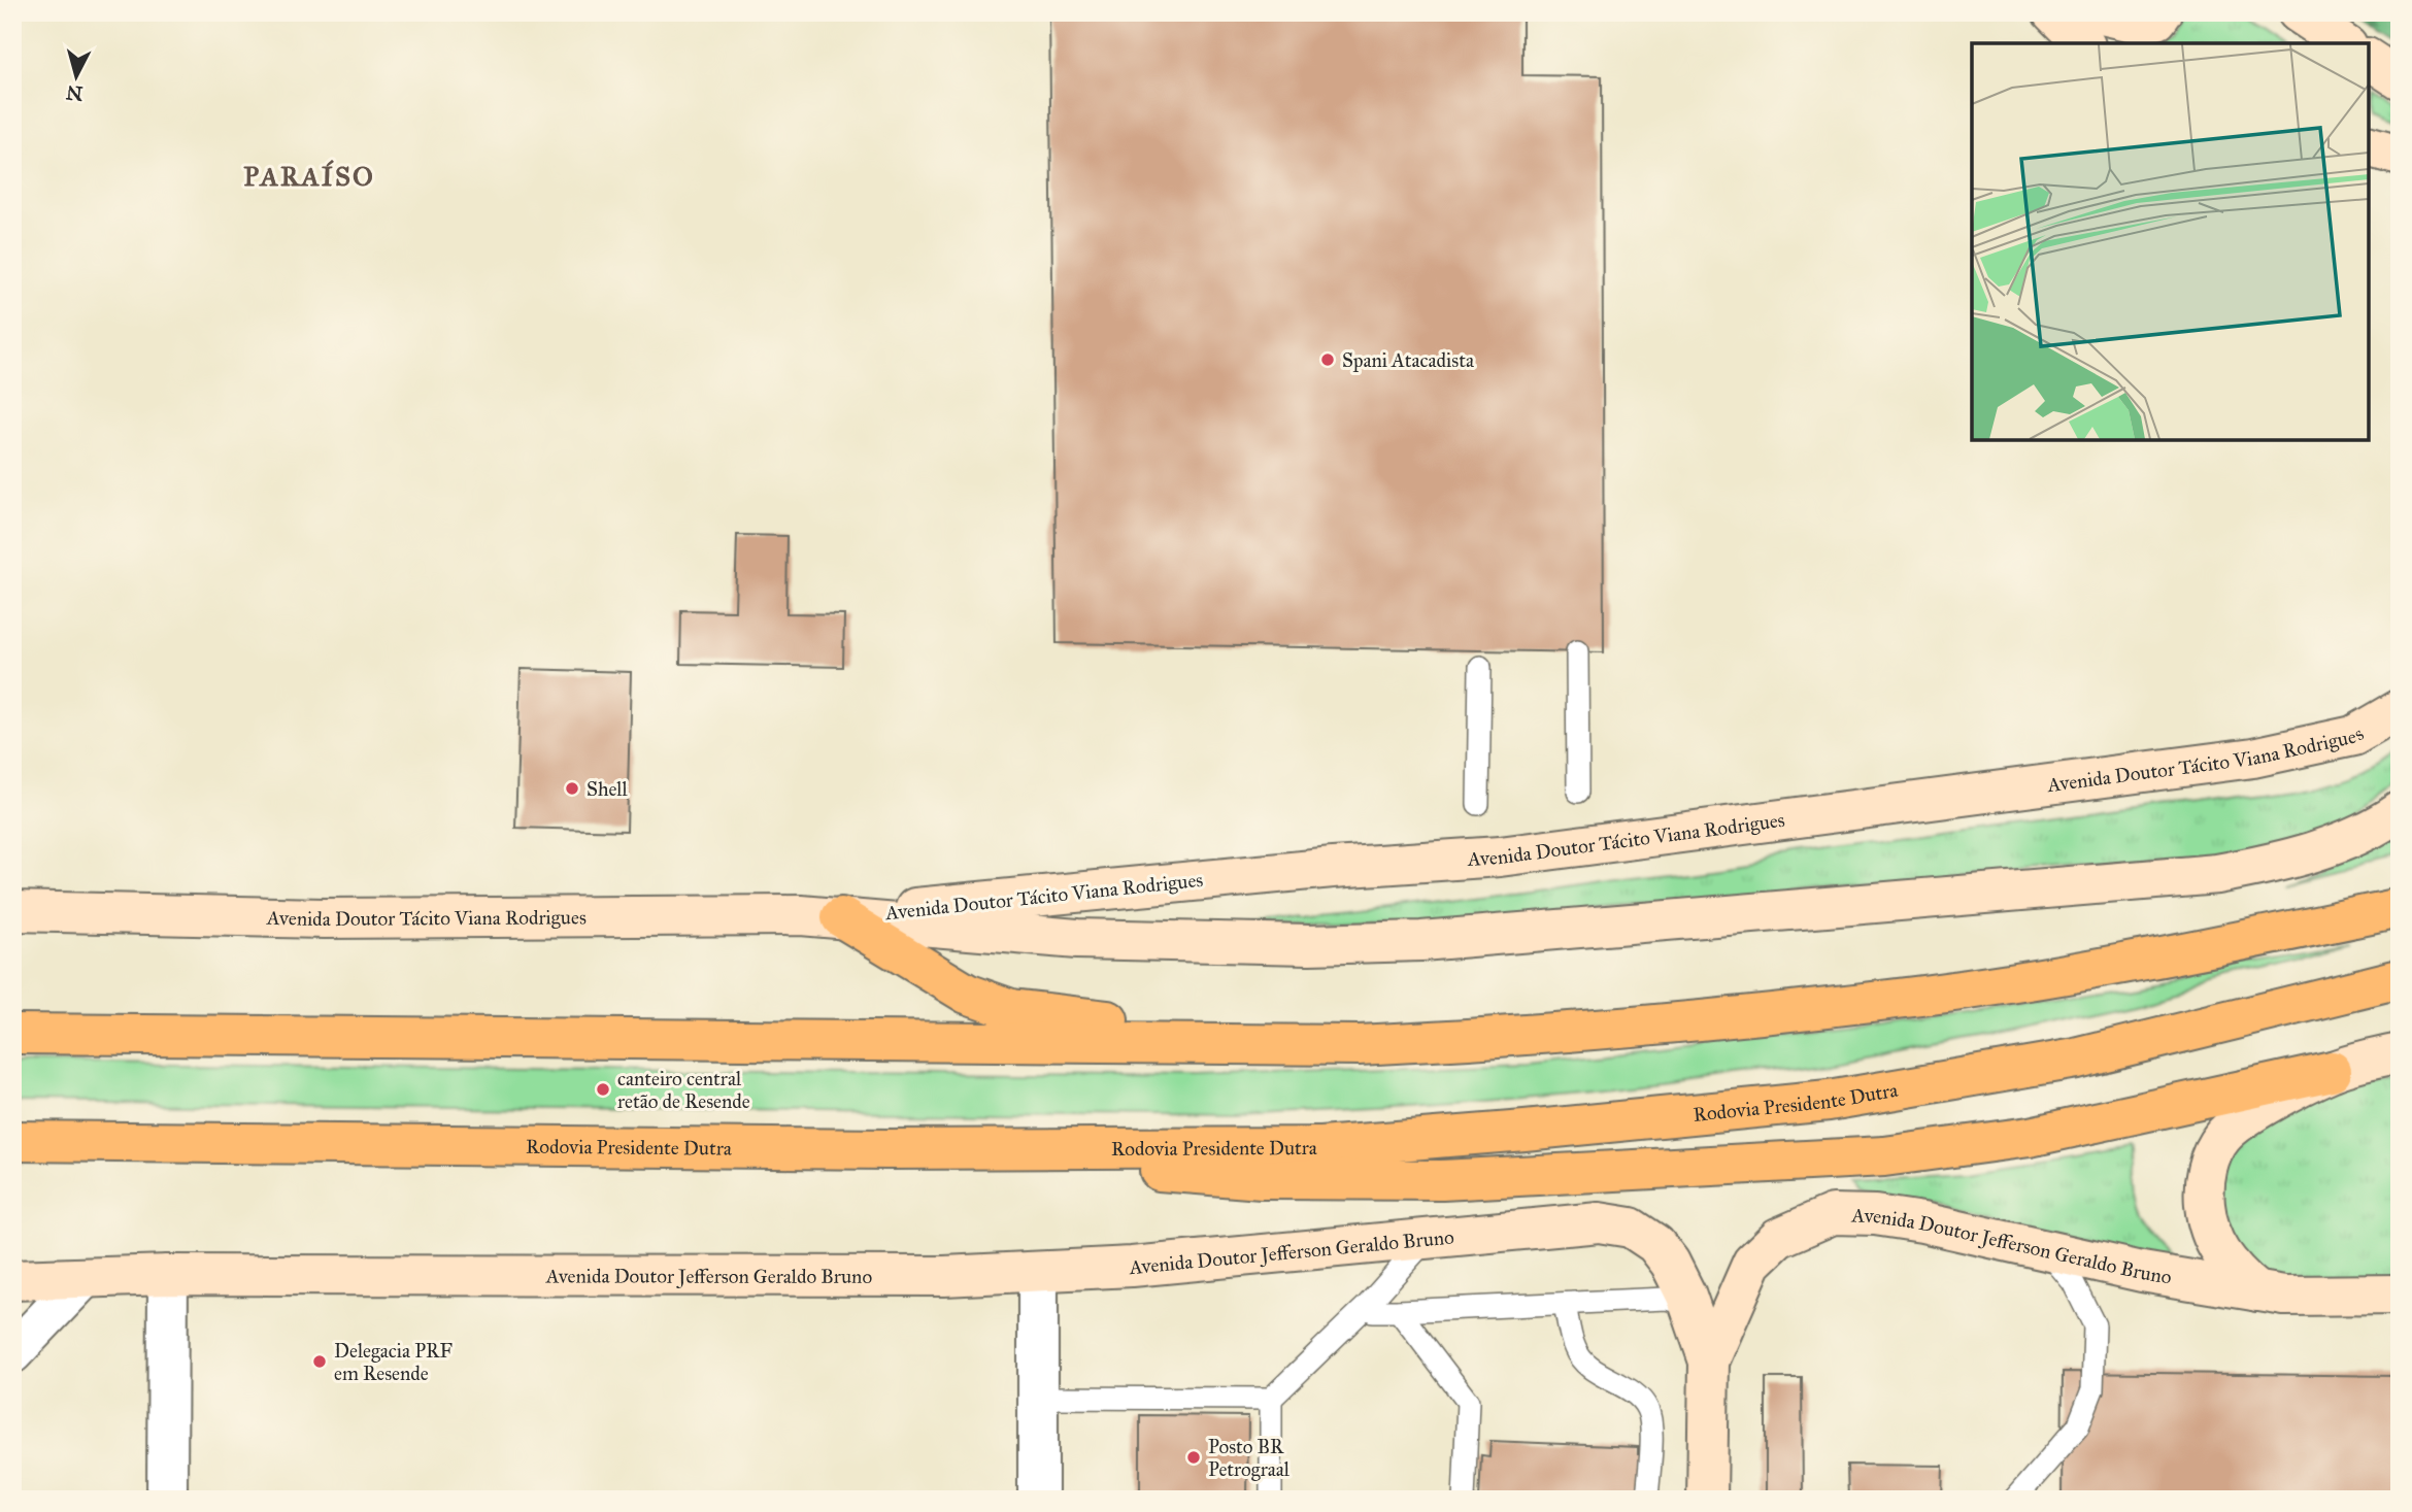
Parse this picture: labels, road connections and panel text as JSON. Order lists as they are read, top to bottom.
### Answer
{
  "streets": {
    "highway": ["Rodovia Presidente Dutra"],
    "main road": ["Avenida Doutor Tácito Viana Rodrigues", "Avenida Doutor Jefferson Geraldo Bruno"]
  },
  "districts": ["PARAÍSO"],
  "places": [
    "Spani Atacadista",
    "Shell",
    "canteiro central retão de Resende",
    "Delegacia PRF em Resende",
    "Posto BR Petrograal"
  ],
  "north": "bottom"
}
